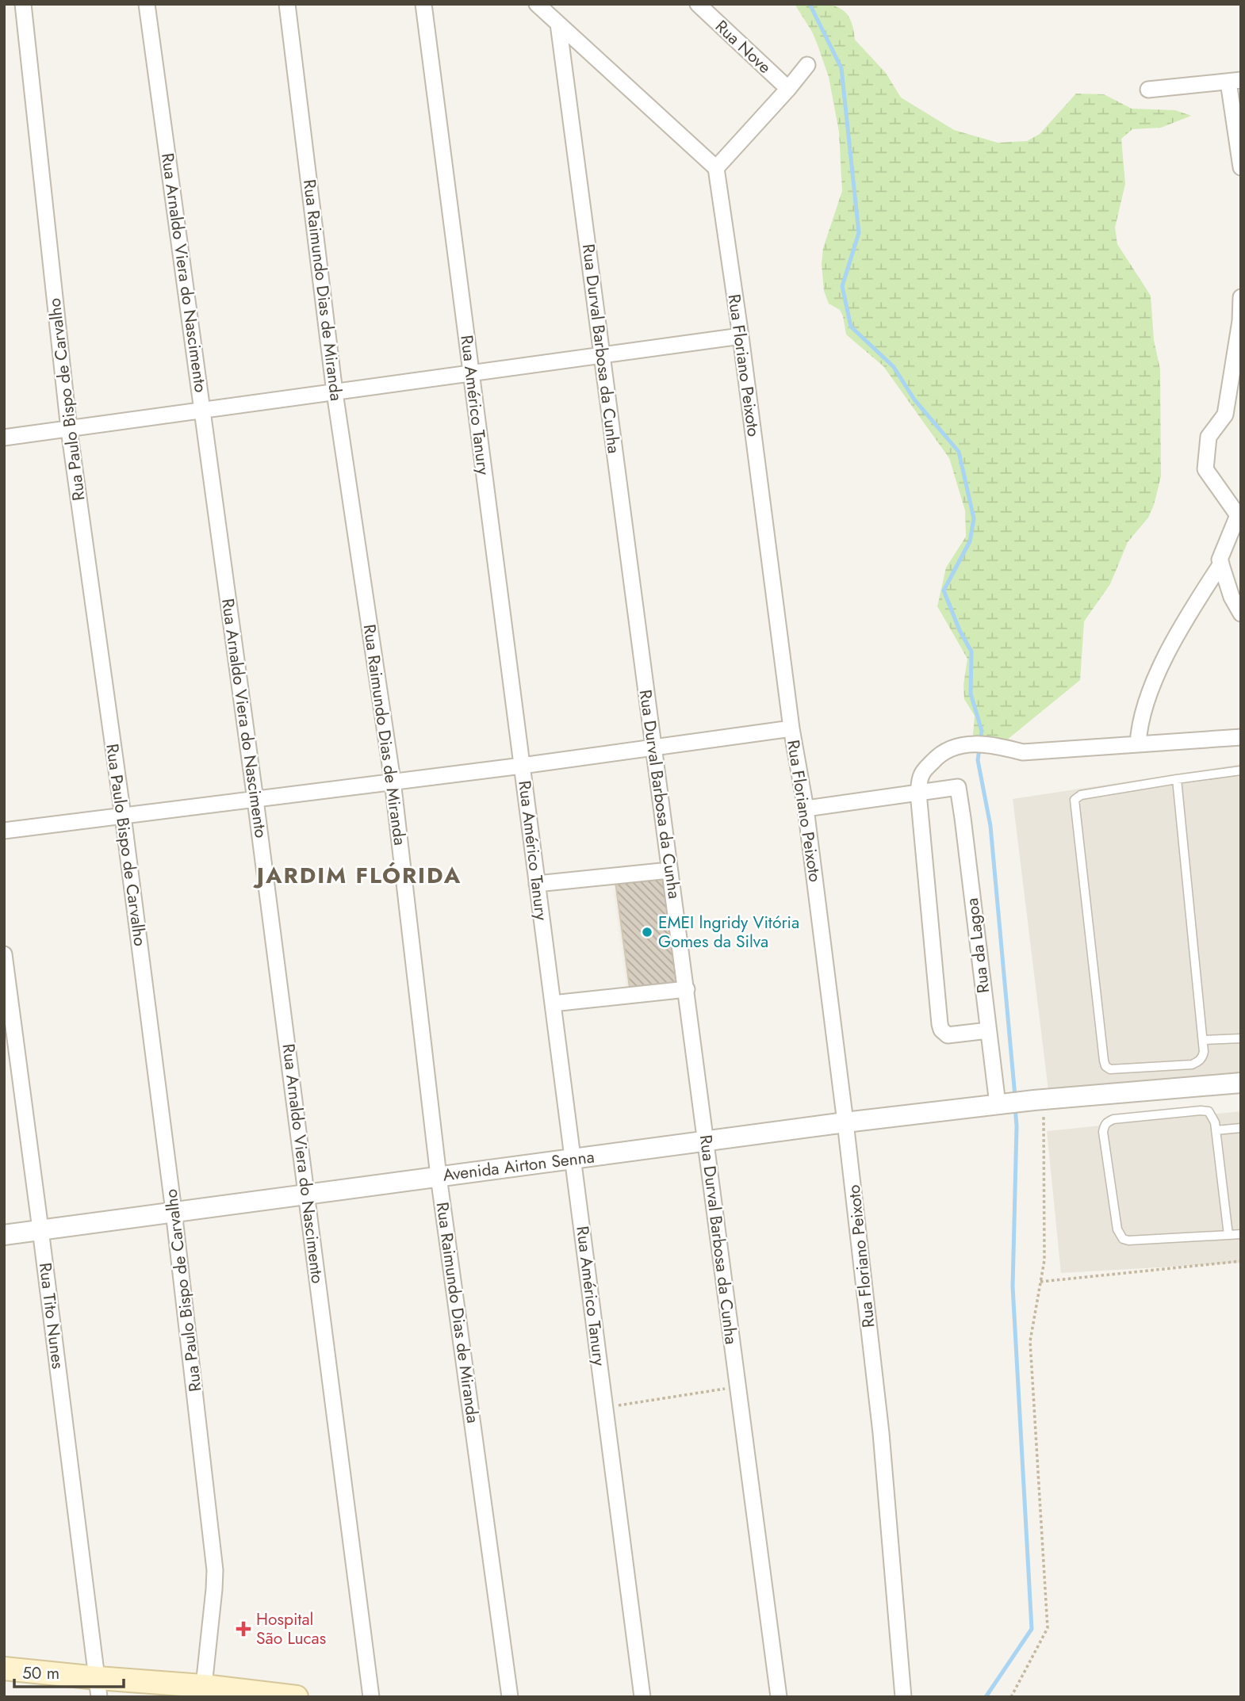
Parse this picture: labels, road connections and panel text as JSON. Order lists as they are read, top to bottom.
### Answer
{
  "streets": {
    "street": [
      "Rua Nove",
      "Rua Arnaldo Viera do Nascimento",
      "Rua Raimundo Dias de Miranda",
      "Rua Durval Barbosa da Cunha",
      "Rua Floriano Peixoto",
      "Rua Paulo Bispo de Carvalho",
      "Rua Américo Tanury",
      "Rua da Lagoa",
      "Avenida Airton Senna",
      "Rua Tito Nunes"
    ]
  },
  "crossings": [
    ["Rua Arnaldo Viera do Nascimento", "Avenida Airton Senna"],
    ["Rua Raimundo Dias de Miranda", "Avenida Airton Senna"],
    ["Rua Durval Barbosa da Cunha", "Avenida Airton Senna"],
    ["Rua Floriano Peixoto", "Avenida Airton Senna"],
    ["Rua Paulo Bispo de Carvalho", "Avenida Airton Senna"],
    ["Rua Américo Tanury", "Avenida Airton Senna"],
    ["Rua da Lagoa", "Avenida Airton Senna"],
    ["Avenida Airton Senna", "Rua Tito Nunes"]
  ],
  "districts": ["JARDIM FLÓRIDA"],
  "places": {
    "other": ["EMEI lngridy Vitória Gomes da Silva"],
    "health": ["Hospital São Lucas"]
  },
  "scale_bar": "50 m"
}
